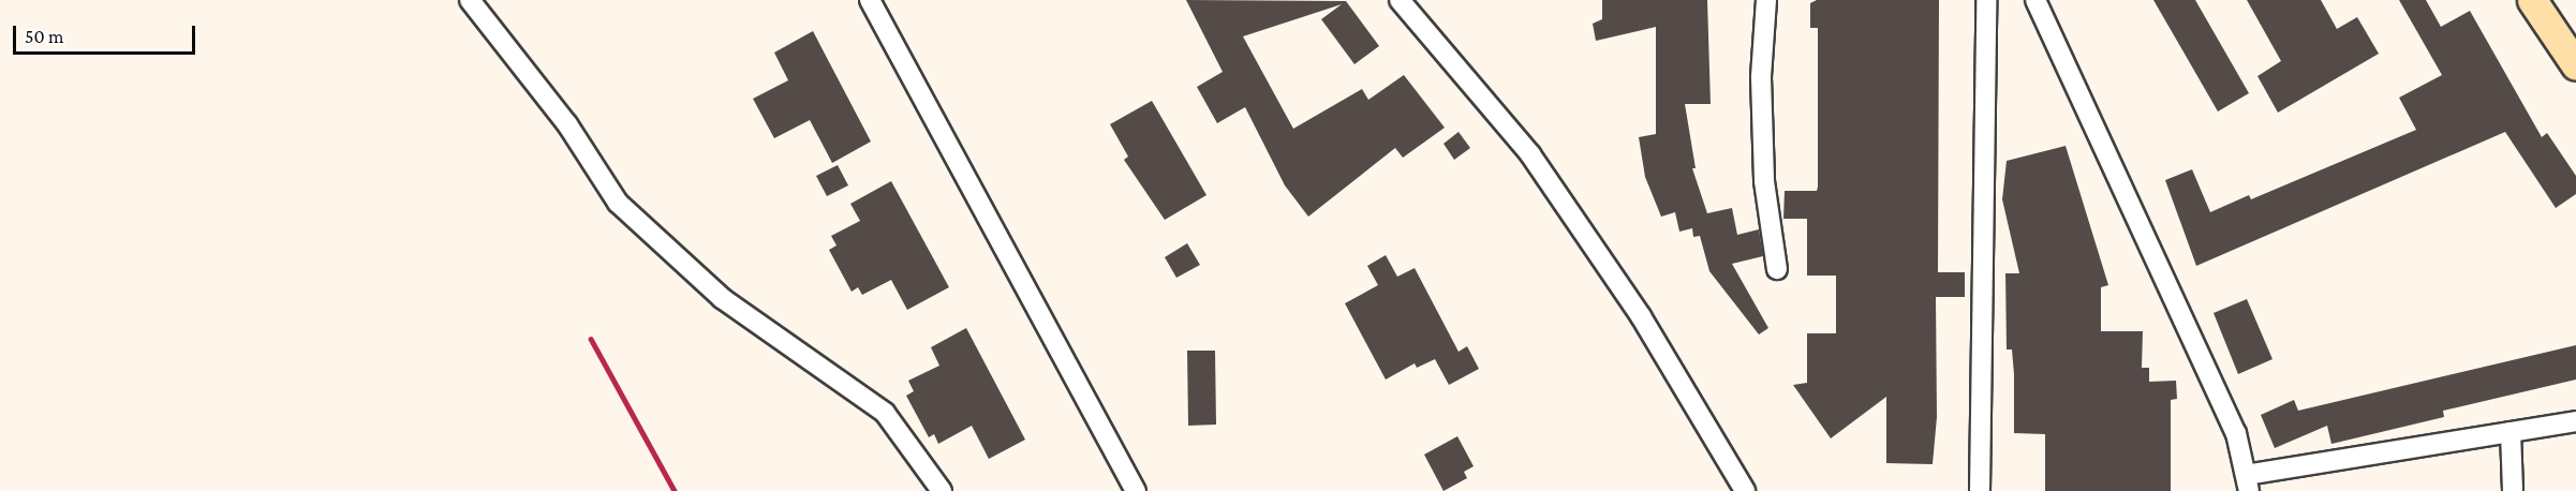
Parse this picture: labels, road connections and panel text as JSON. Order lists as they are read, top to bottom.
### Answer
{
  "scale_bar": "50 m"
}
